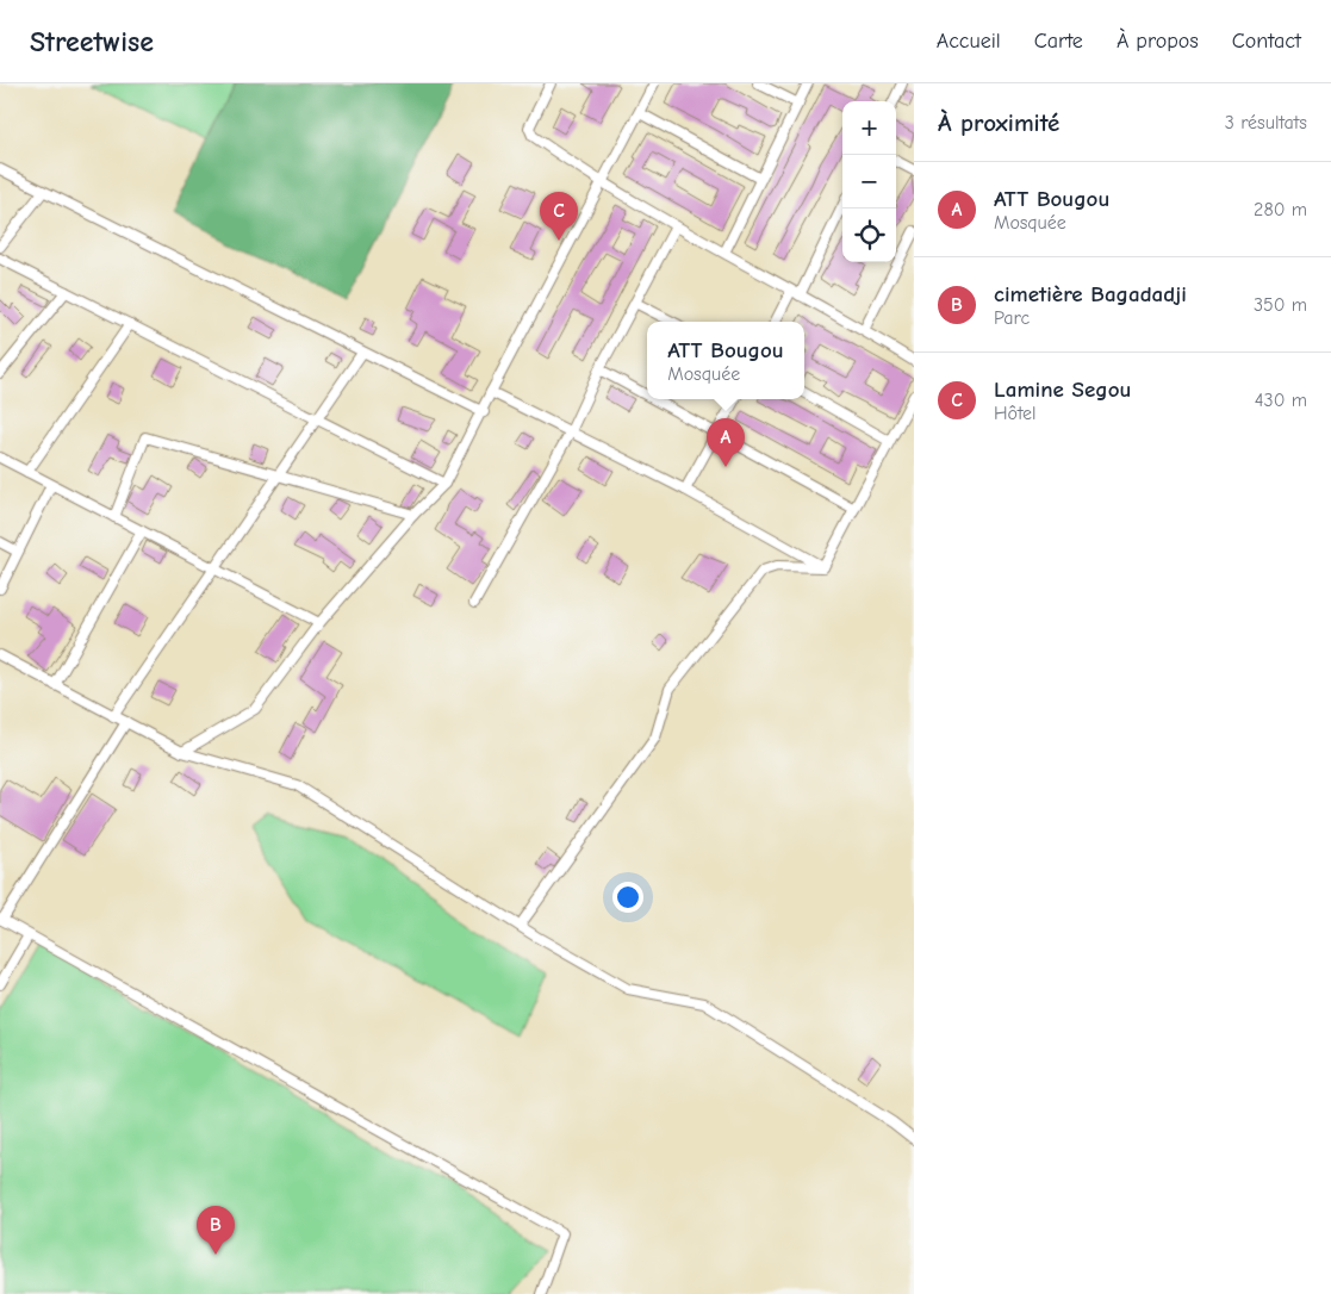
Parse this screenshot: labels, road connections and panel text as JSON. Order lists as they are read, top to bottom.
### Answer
{
  "page": {
    "header": "Streetwise",
    "nav": [
      "Accueil",
      "Carte",
      "À propos",
      "Contact"
    ],
    "heading": ["À proximité", "3 résultats"],
    "map_buttons": ["+", "−"],
    "list": [
      {
        "mark": "A",
        "name": "ATT Bougou",
        "note": "Mosquée",
        "value": "280 m"
      },
      {
        "mark": "B",
        "name": "cimetière Bagadadji",
        "note": "Parc",
        "value": "350 m"
      },
      {
        "mark": "C",
        "name": "Lamine Segou",
        "note": "Hôtel",
        "value": "430 m"
      }
    ],
    "pins": ["C", "A", "B"],
    "popup": ["ATT Bougou", "Mosquée"]
  }
}
